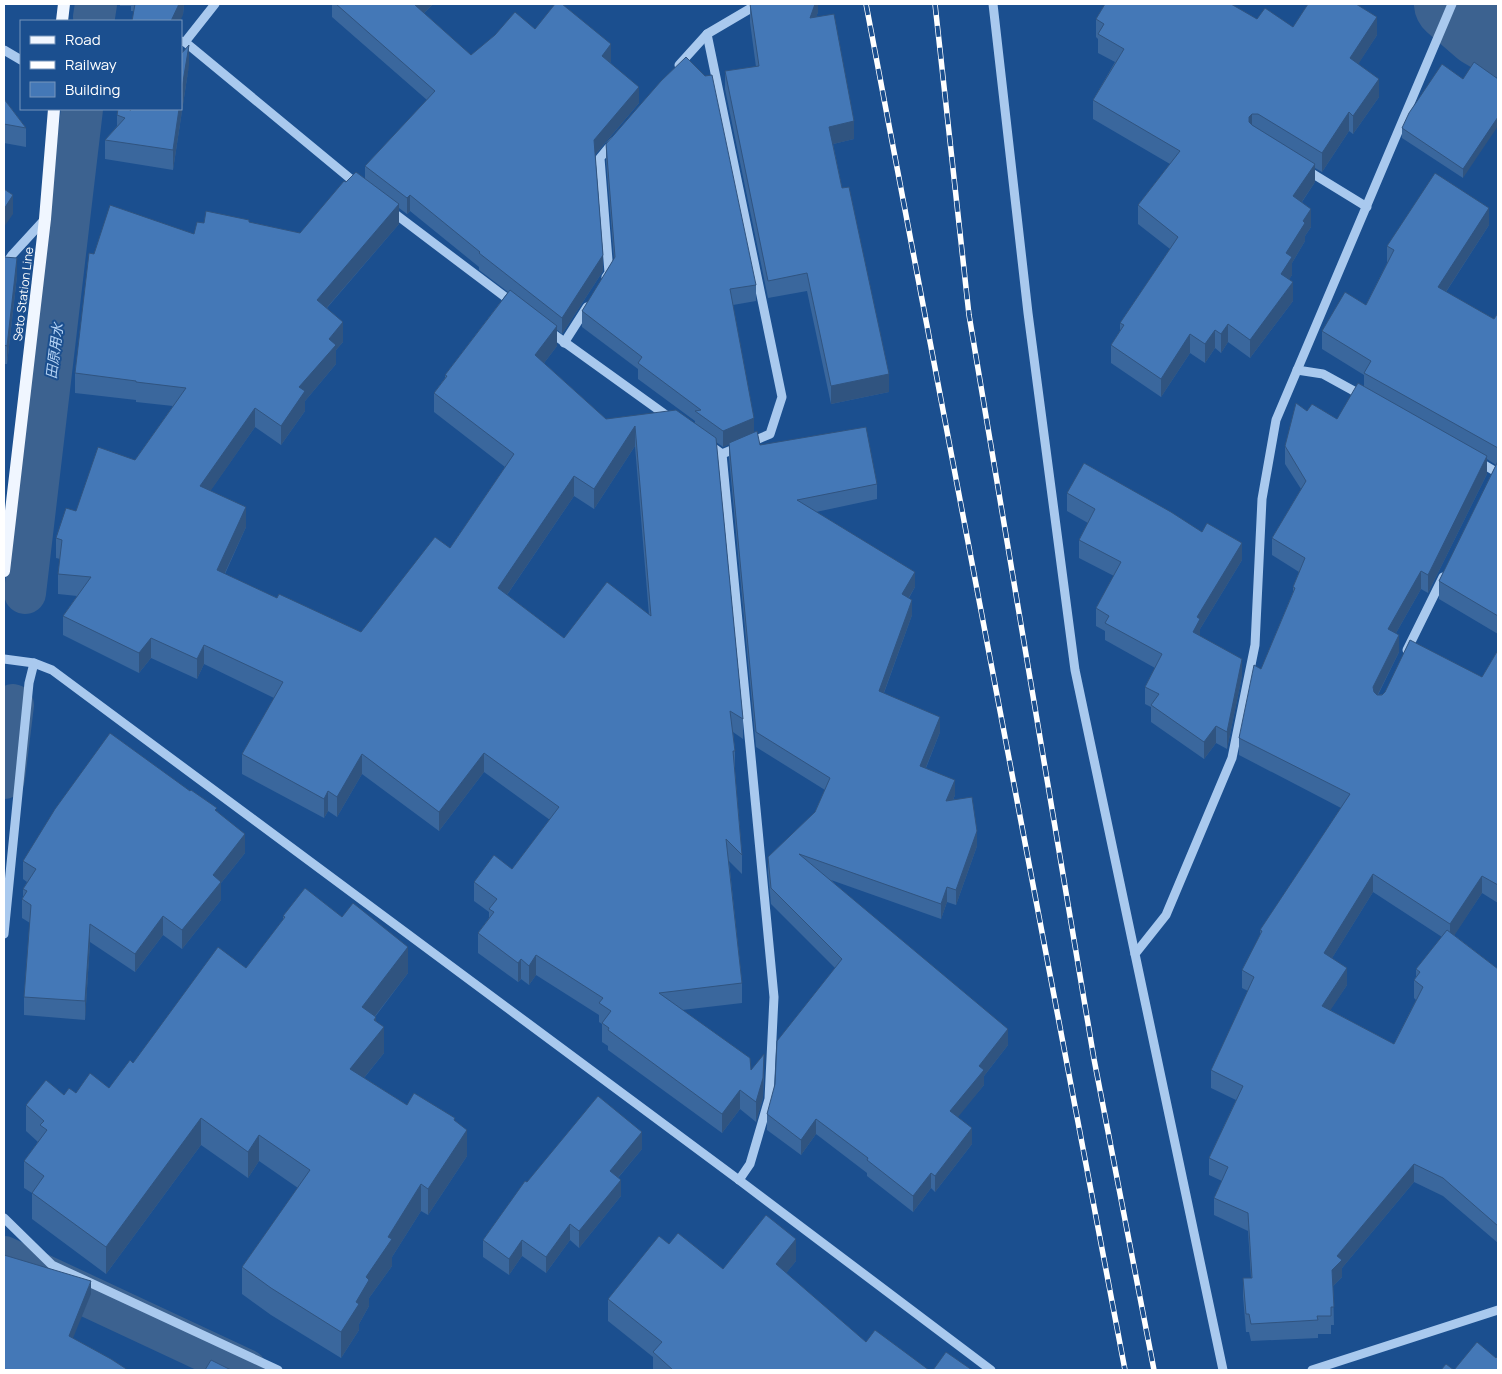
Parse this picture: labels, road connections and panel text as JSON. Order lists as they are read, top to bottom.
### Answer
{
  "streets": {
    "main road": ["Seto Station Line"]
  },
  "water": ["田原用水"],
  "legend": ["Road", "Railway", "Building"]
}
